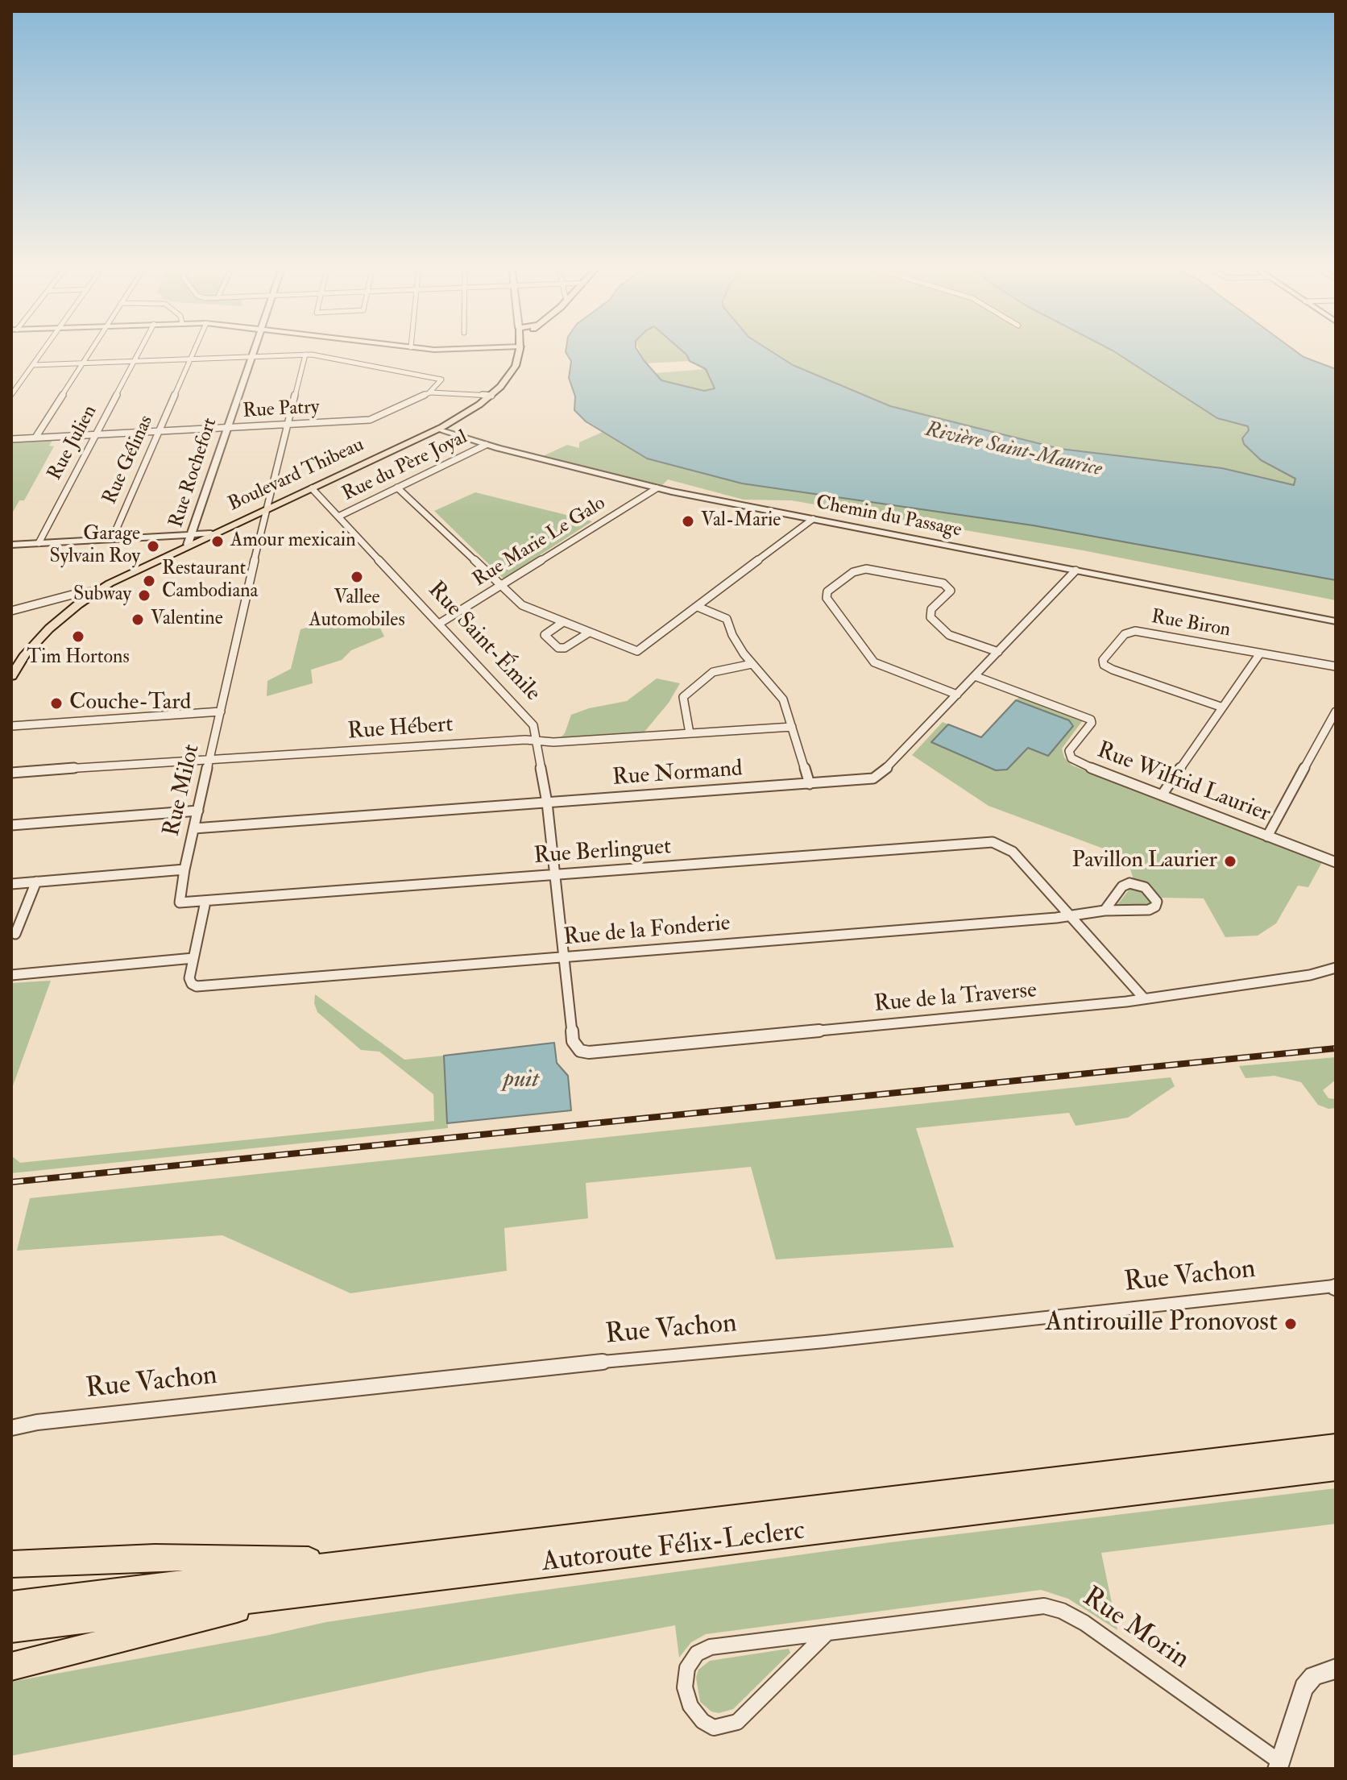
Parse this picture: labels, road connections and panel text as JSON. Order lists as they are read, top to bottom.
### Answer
{
  "streets": {
    "highway": ["Autoroute Félix-Leclerc"],
    "main road": ["Boulevard Thibeau"],
    "street": [
      "Rue Patry",
      "Rue Julien",
      "Rue Gélinas",
      "Rue du Père Joyal",
      "Rue Rochefort",
      "Chemin du Passage",
      "Rue Marie Le Galo",
      "Rue Biron",
      "Rue Saint-Émile",
      "Rue Hébert",
      "Rue Normand",
      "Rue Wilfrid Laurier",
      "Rue Milot",
      "Rue Berlinguet",
      "Rue de la Fonderie",
      "Rue de la Traverse",
      "Rue Vachon",
      "Rue Morin"
    ]
  },
  "crossings": [
    ["Rue Patry", "Rue Julien"],
    ["Rue Patry", "Rue Gélinas"],
    ["Rue Patry", "Rue Rochefort"],
    ["Rue Patry", "Rue Milot"],
    ["Rue du Père Joyal", "Chemin du Passage"],
    ["Rue du Père Joyal", "Rue Saint-Émile"],
    ["Rue Rochefort", "Boulevard Thibeau"],
    ["Boulevard Thibeau", "Chemin du Passage"],
    ["Boulevard Thibeau", "Rue Saint-Émile"],
    ["Boulevard Thibeau", "Rue Milot"],
    ["Chemin du Passage", "Rue Marie Le Galo"],
    ["Chemin du Passage", "Rue Normand"],
    ["Rue Marie Le Galo", "Rue Saint-Émile"],
    ["Rue Saint-Émile", "Rue Hébert"],
    ["Rue Saint-Émile", "Rue Normand"],
    ["Rue Saint-Émile", "Rue Berlinguet"],
    ["Rue Saint-Émile", "Rue de la Fonderie"],
    ["Rue Saint-Émile", "Rue de la Traverse"],
    ["Rue Hébert", "Rue Milot"],
    ["Rue Normand", "Rue Wilfrid Laurier"],
    ["Rue Normand", "Rue Milot"],
    ["Rue Milot", "Rue Berlinguet"],
    ["Rue Berlinguet", "Rue de la Fonderie"]
  ],
  "water": ["Rivière Saint-Maurice", "puit"],
  "places": [
    "Val-Marie",
    "Amour mexicain",
    "Garage Sylvain Roy",
    "Vallee Automobiles",
    "Restaurant Cambodiana",
    "Subway",
    "Valentine",
    "Tim Hortons",
    "Couche-Tard",
    "Pavillon Laurier",
    "Antirouille Pronovost"
  ]
}
